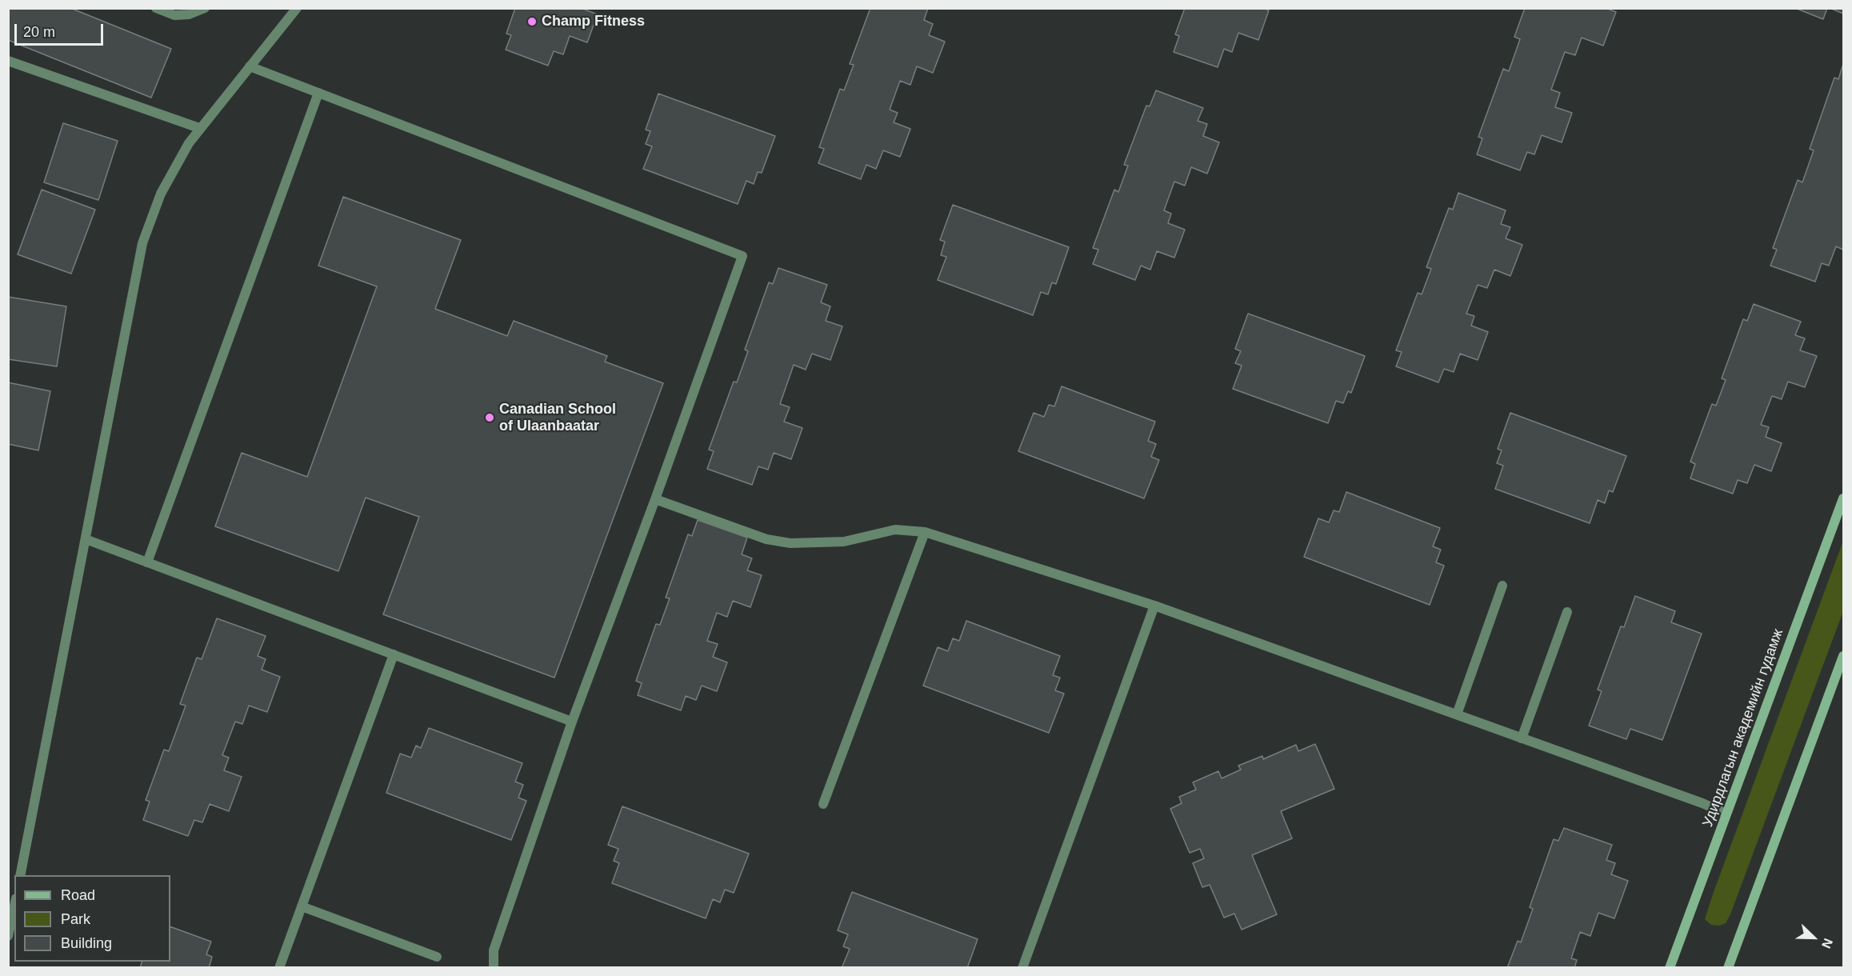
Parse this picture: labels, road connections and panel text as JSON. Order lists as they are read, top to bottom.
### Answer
{
  "streets": {
    "main road": ["Удирдлагын академийн гудамж"]
  },
  "places": ["Champ Fitness", "Canadian School of Ulaanbaatar"],
  "legend": ["Road", "Park", "Building"],
  "scale_bar": "20 m",
  "north": "bottom right"
}
